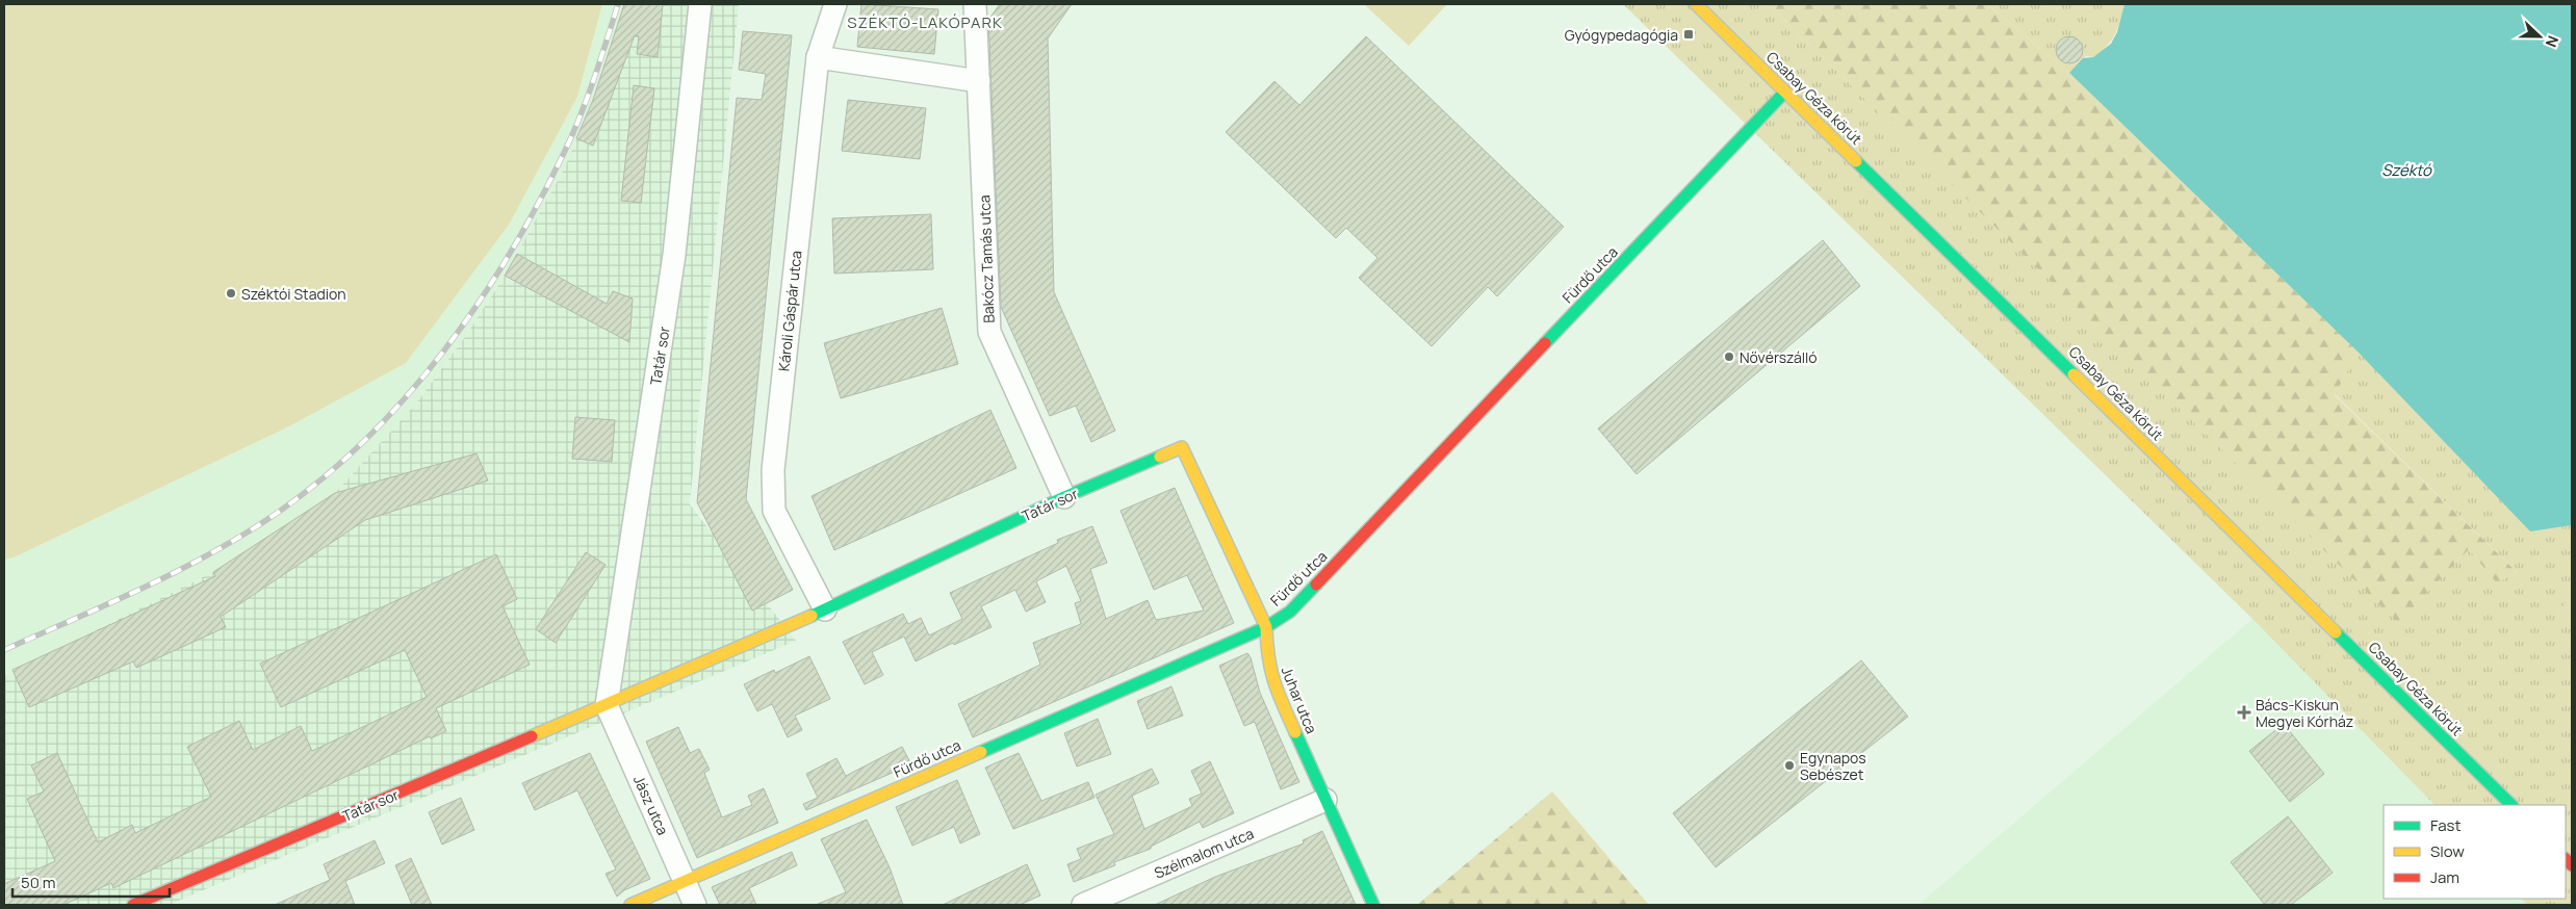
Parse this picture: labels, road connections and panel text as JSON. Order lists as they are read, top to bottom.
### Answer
{
  "streets": {
    "street": [
      "Csabay Géza körút",
      "Bakócz Tamás utca",
      "Fürdő utca",
      "Károli Gáspár utca",
      "Tatár sor",
      "Juhar utca",
      "Jász utca",
      "Szélmalom utca"
    ]
  },
  "crossings": [
    ["Csabay Géza körút", "Fürdő utca"],
    ["Bakócz Tamás utca", "Tatár sor"],
    ["Fürdő utca", "Juhar utca"],
    ["Fürdő utca", "Jász utca"],
    ["Károli Gáspár utca", "Tatár sor"],
    ["Tatár sor", "Juhar utca"],
    ["Tatár sor", "Jász utca"],
    ["Juhar utca", "Szélmalom utca"]
  ],
  "districts": ["SZÉKTÓ-LAKÓPARK"],
  "water": ["Széktó"],
  "places": {
    "transit": ["Gyógypedagógia"],
    "other": ["Széktói Stadion", "Nővérszálló", "Egynapos Sebészet"],
    "health": ["Bács-Kiskun Megyei Kórház"]
  },
  "legend": ["Fast", "Slow", "Jam"],
  "scale_bar": "50 m",
  "north": "right"
}
